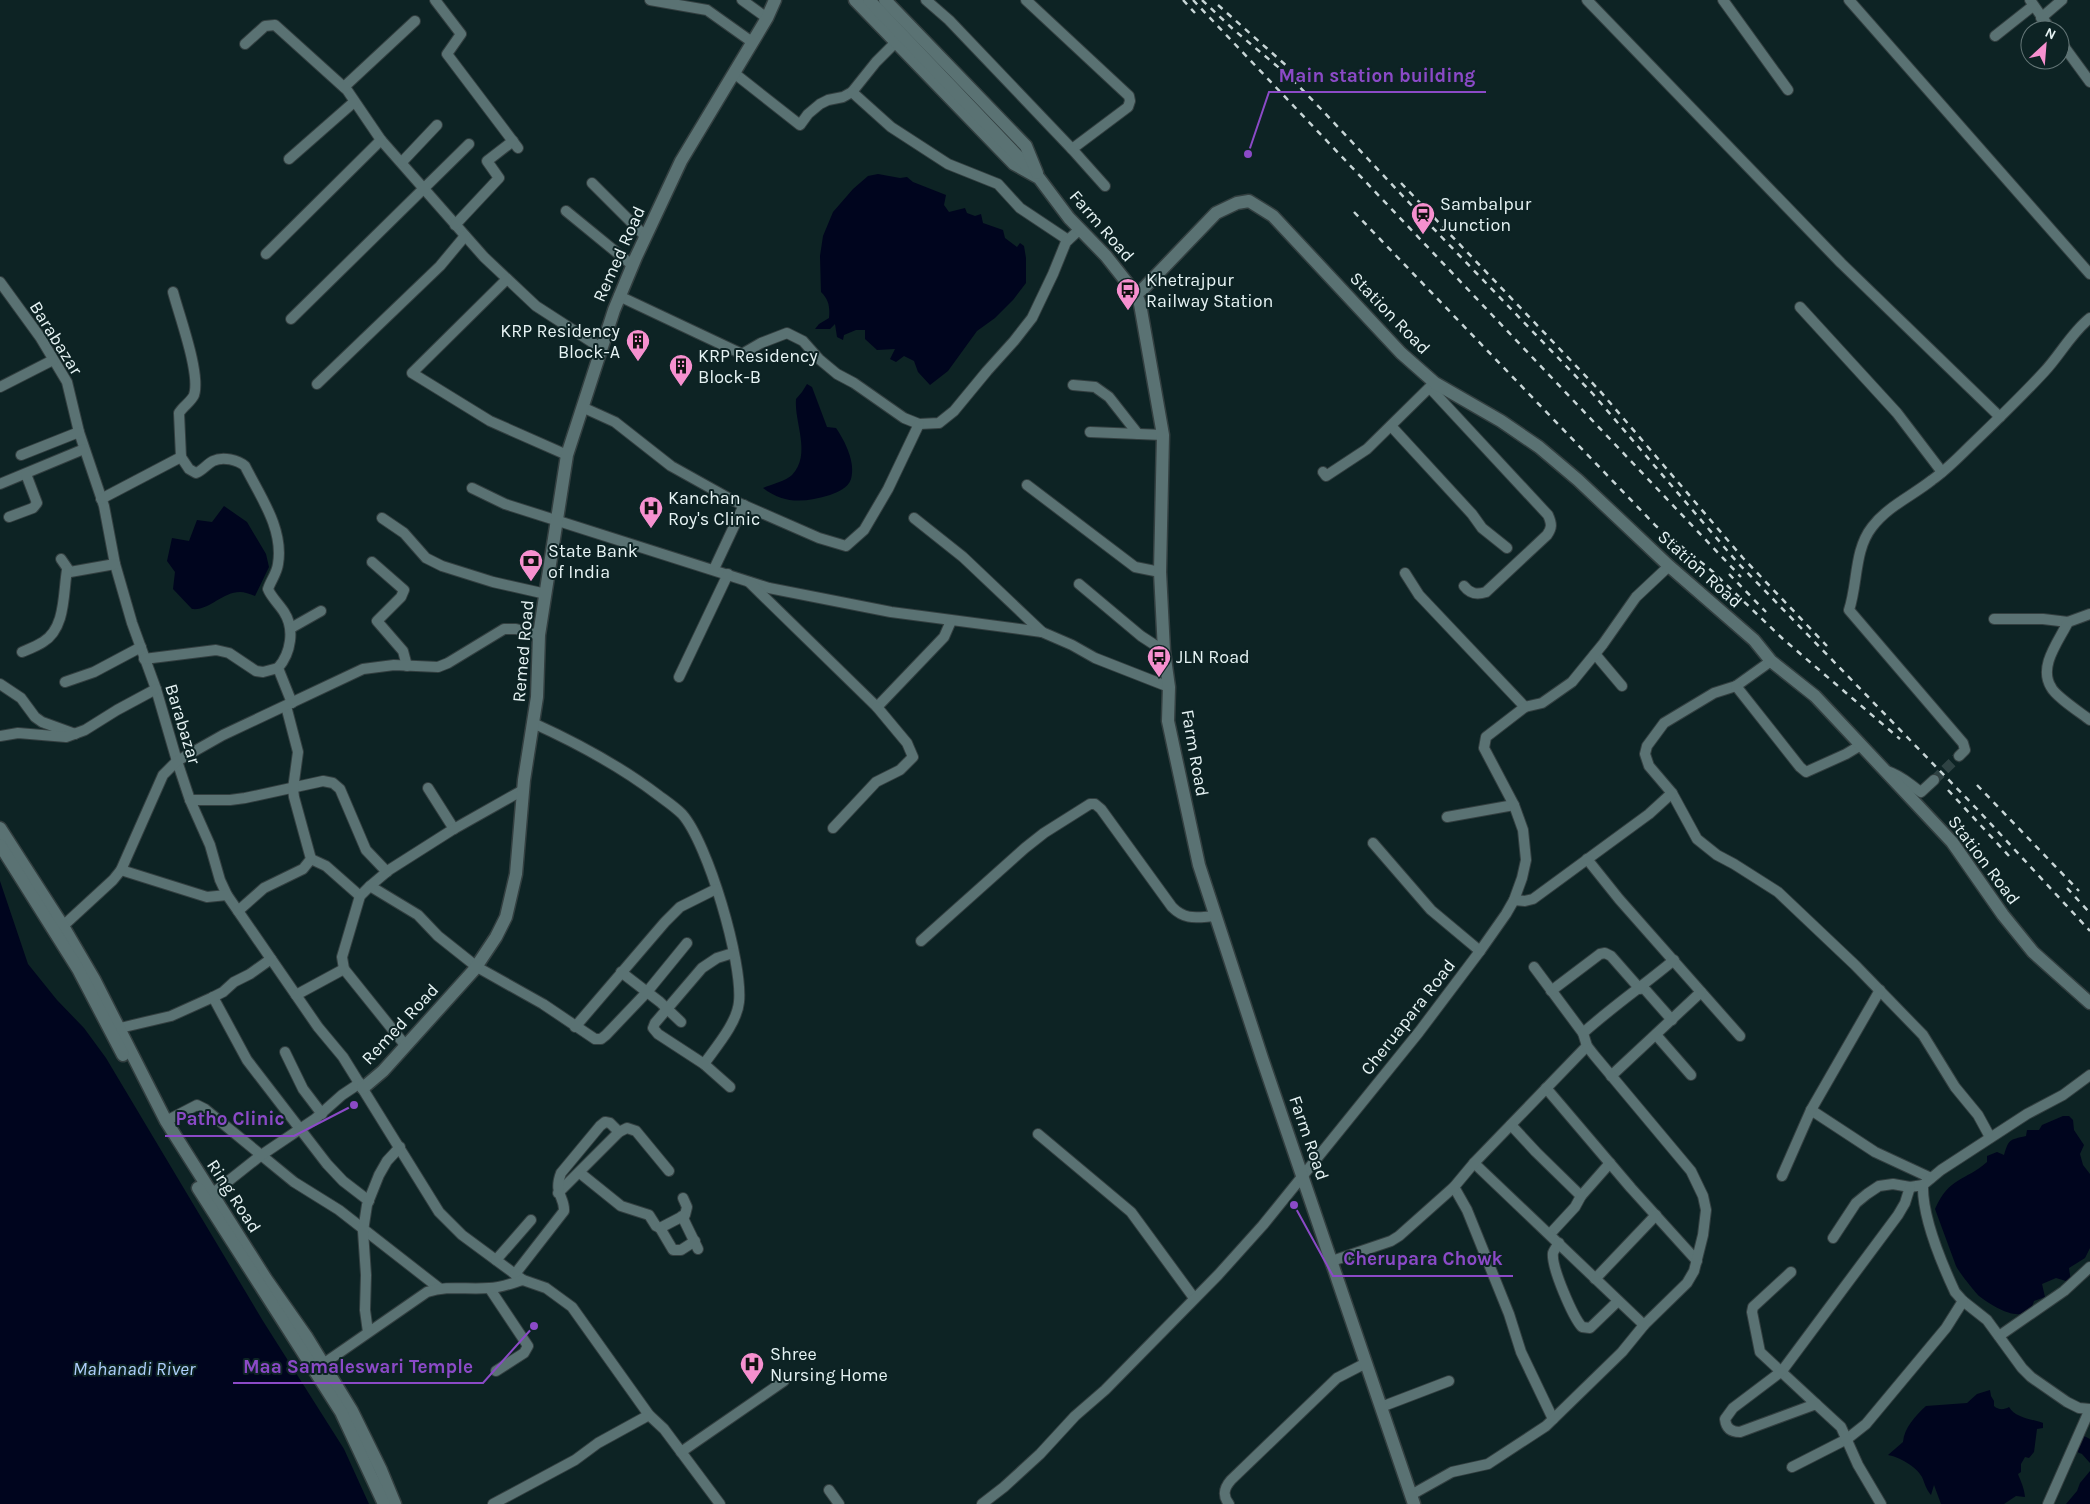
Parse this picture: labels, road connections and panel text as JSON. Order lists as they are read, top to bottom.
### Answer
{
  "streets": {
    "street": [
      "Farm Road",
      "Remed Road",
      "Station Road",
      "Barabazar",
      "Cheruapara Road",
      "Ring Road"
    ]
  },
  "crossings": [
    ["Farm Road", "Station Road"],
    ["Farm Road", "Cheruapara Road"],
    ["Remed Road", "Barabazar"],
    ["Station Road", "Cheruapara Road"]
  ],
  "water": ["Mahanadi River"],
  "places": {
    "other": [
      "Main station building",
      "Patho Clinic",
      "Cherupara Chowk",
      "Maa Samaleswari Temple"
    ],
    "station": ["Sambalpur Junction"],
    "bus stop": ["Khetrajpur Railway Station", "JLN Road"],
    "building": ["KRP Residency Block-A", "KRP Residency Block-B"],
    "hospital": ["Kanchan Roy's Clinic", "Shree Nursing Home"],
    "bank": ["State Bank of India"]
  },
  "north": "top right"
}
